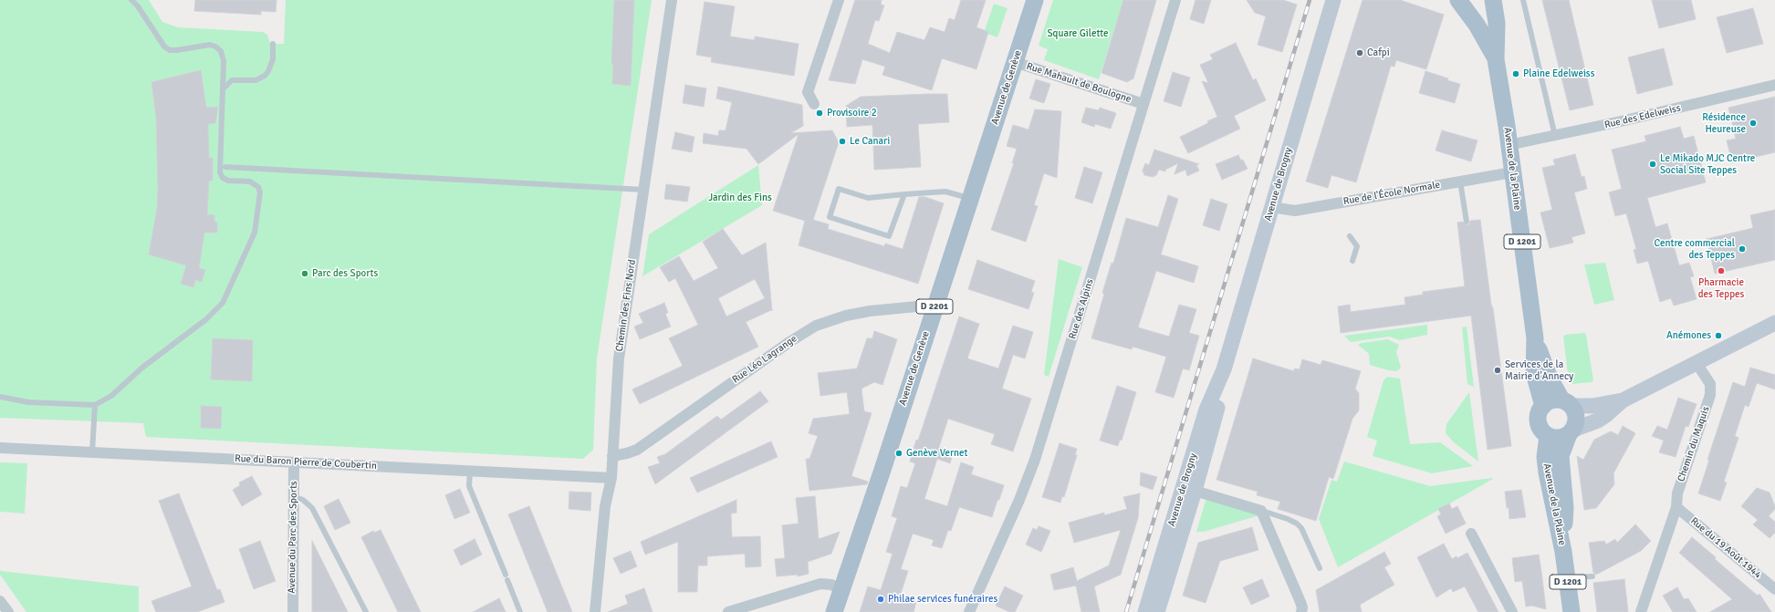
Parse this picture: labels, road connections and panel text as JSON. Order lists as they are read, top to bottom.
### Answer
{
  "streets": {
    "main road": [
      "Avenue de Genève",
      "Avenue de la Plaine",
      "Avenue de Brogny",
      "D 1201",
      "D 2201"
    ],
    "street": [
      "Rue Mahault de Boulogne",
      "Rue des Edelweiss",
      "Rue de l'École Normale",
      "Chemin des Fins Nord",
      "Rue des Alpins",
      "Rue Léo Lagrange",
      "Chemin du Maquis",
      "Rue du Baron Pierre de Coubertin",
      "Avenue du Parc des Sports",
      "Rue du 19 Août 1944"
    ]
  },
  "crossings": [
    ["Rue Mahault de Boulogne", "Avenue de Genève"],
    ["Rue Mahault de Boulogne", "Rue des Alpins"],
    ["Avenue de Genève", "Rue Léo Lagrange"],
    ["Rue des Edelweiss", "Avenue de la Plaine"],
    ["Avenue de la Plaine", "Rue de l'École Normale"],
    ["Avenue de Brogny", "Rue de l'École Normale"],
    ["Chemin des Fins Nord", "Rue Léo Lagrange"],
    ["Chemin des Fins Nord", "Rue du Baron Pierre de Coubertin"],
    ["Chemin du Maquis", "Rue du 19 Août 1944"],
    ["Rue du Baron Pierre de Coubertin", "Avenue du Parc des Sports"]
  ],
  "parks": ["Square Gilette", "Jardin des Fins"],
  "places": [
    "Cafpi",
    "Plaine Edelweiss",
    "Provisoire 2",
    "Résidence Heureuse",
    "Le Canari",
    "Le Mikado MJC Centre Social Site Teppes",
    "Centre commercial des Teppes",
    "Pharmacie des Teppes",
    "Parc des Sports",
    "Anémones",
    "Services de la Mairie d'Annecy",
    "Genève Vernet",
    "Philae services funéraires"
  ]
}
